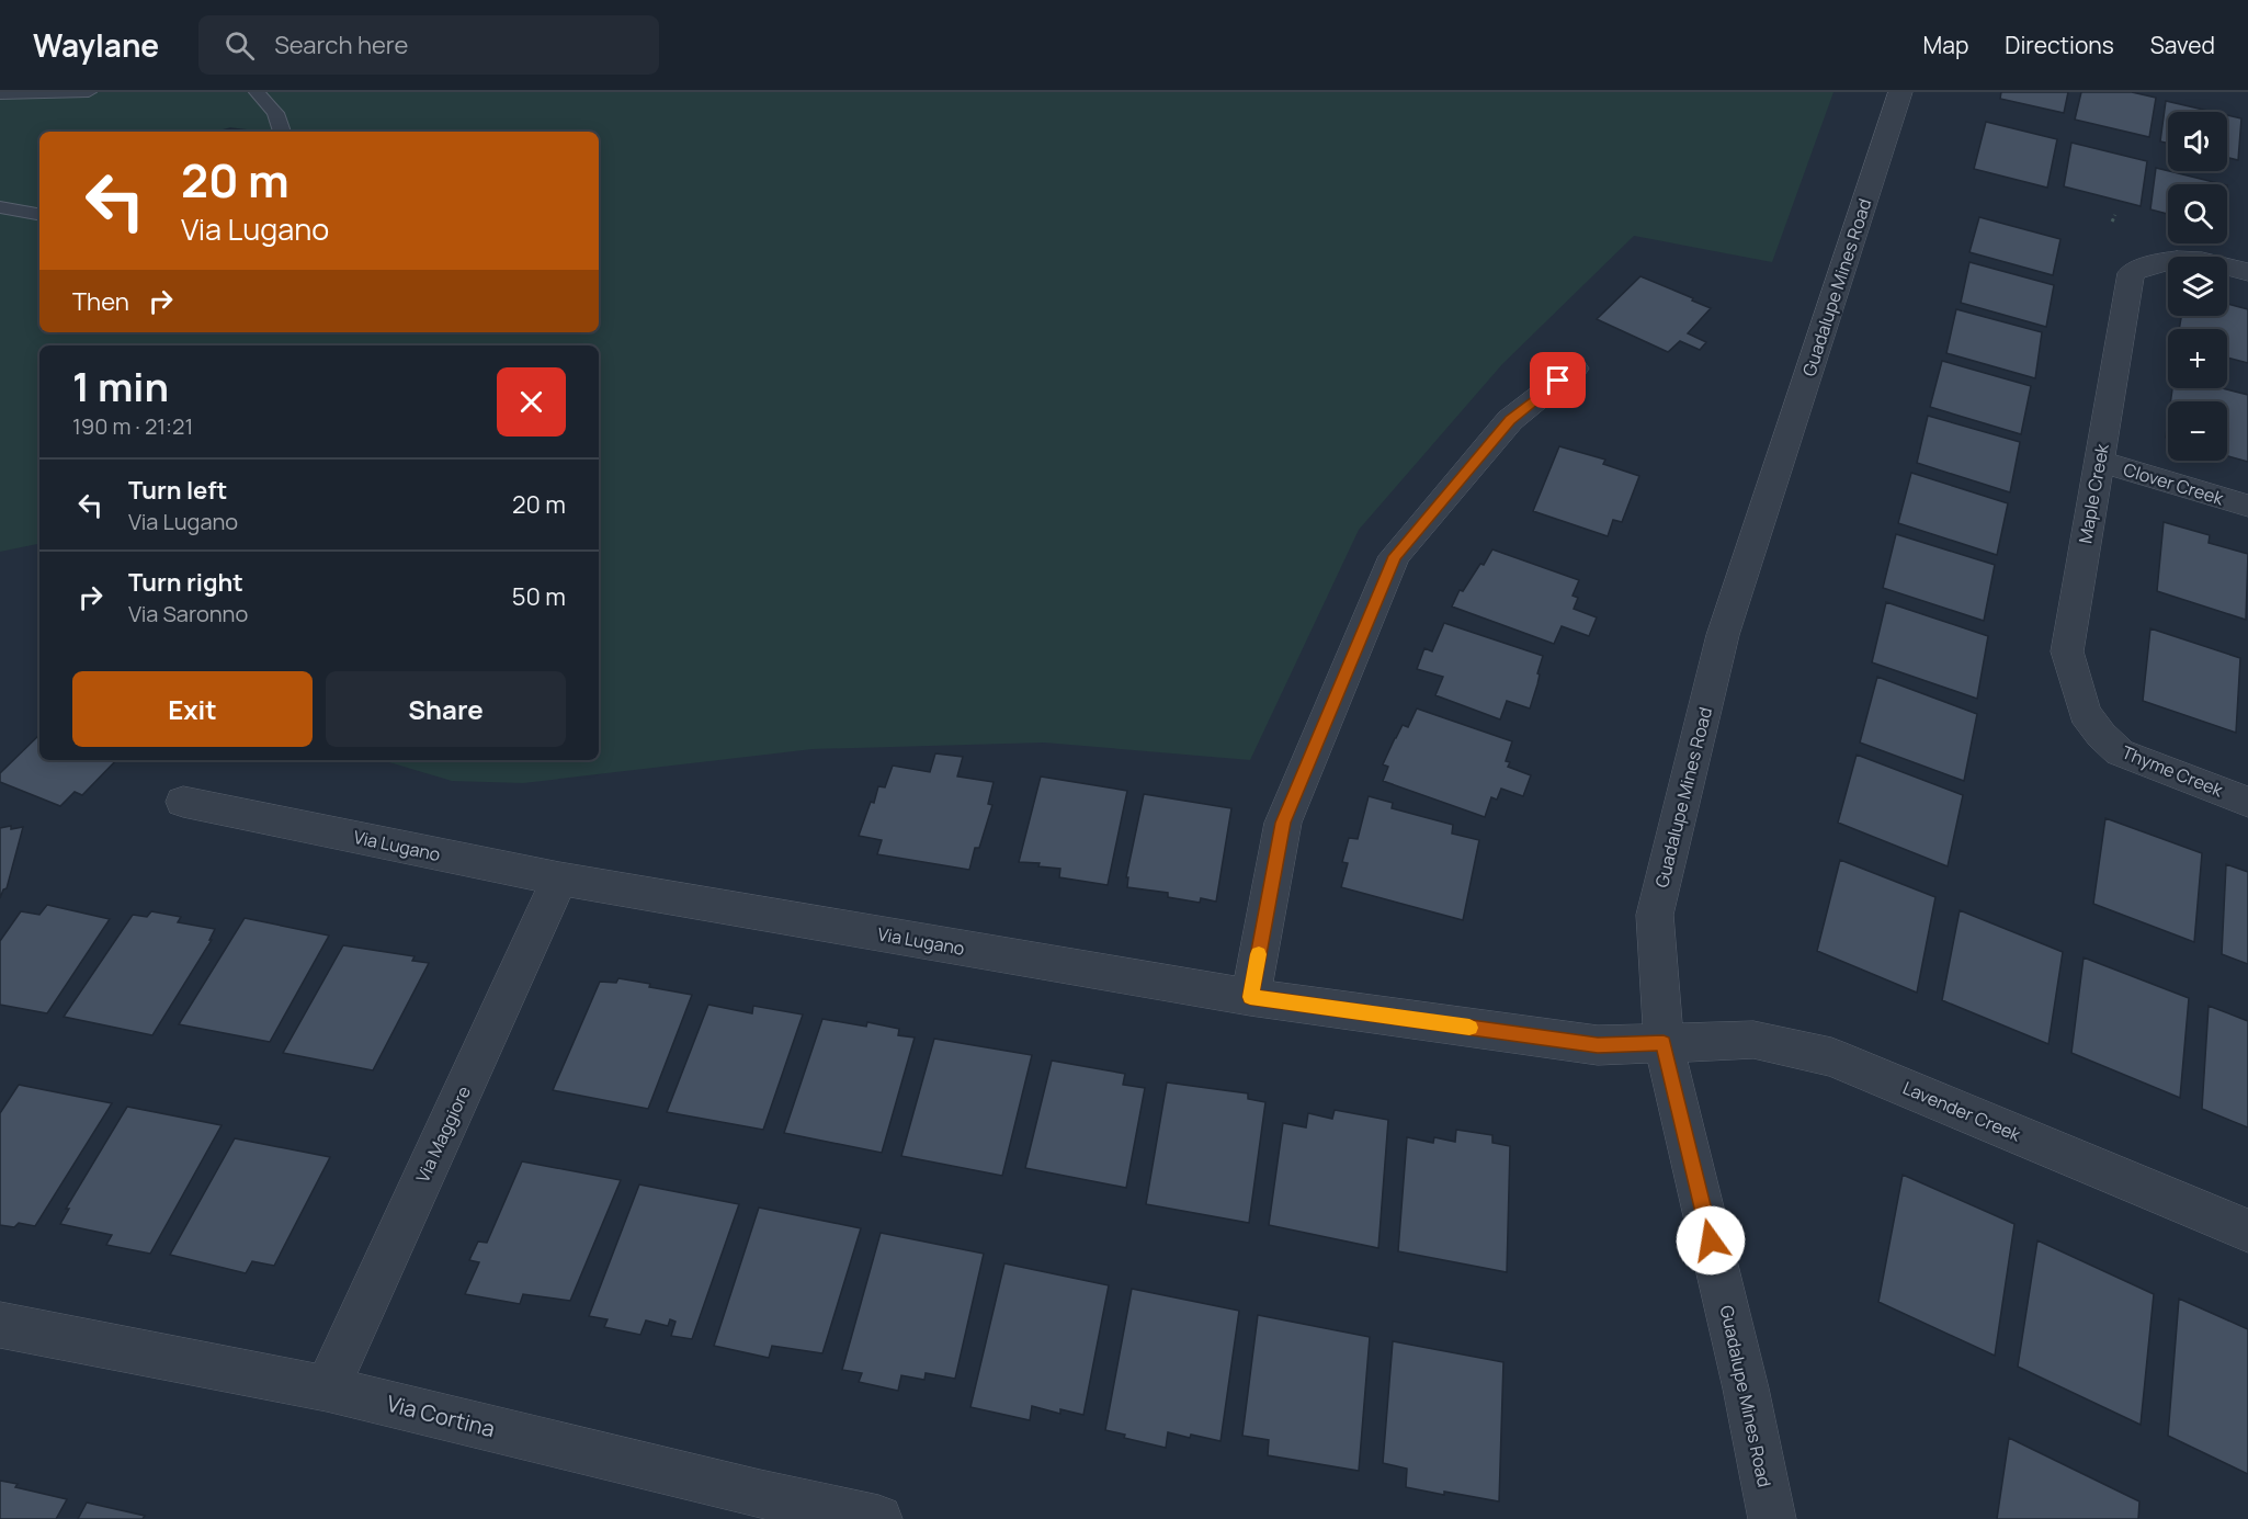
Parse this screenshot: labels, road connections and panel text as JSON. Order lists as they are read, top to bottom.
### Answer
{
  "streets": {
    "street": [
      "Guadalupe Mines Road",
      "Clover Creek",
      "Maple Creek",
      "Thyme Creek",
      "Via Lugano",
      "Lavender Creek",
      "Via Maggiore",
      "Via Cortina"
    ]
  },
  "crossings": [
    ["Guadalupe Mines Road", "Via Lugano"],
    ["Guadalupe Mines Road", "Lavender Creek"],
    ["Clover Creek", "Maple Creek"],
    ["Maple Creek", "Thyme Creek"],
    ["Via Lugano", "Lavender Creek"],
    ["Via Lugano", "Via Maggiore"],
    ["Via Maggiore", "Via Cortina"]
  ],
  "page": {
    "header": "Waylane",
    "search": "Search here",
    "nav": ["Map", "Directions", "Saved"],
    "map_buttons": ["+", "−"],
    "turn": ["20 m", "Via Lugano"],
    "then": "Then",
    "heading": ["1 min", "190 m · 21:21"],
    "list": [
      {
        "name": "Turn left",
        "note": "Via Lugano",
        "value": "20 m"
      },
      {
        "name": "Turn right",
        "note": "Via Saronno",
        "value": "50 m"
      }
    ],
    "buttons": ["Exit", "Share"]
  }
}
